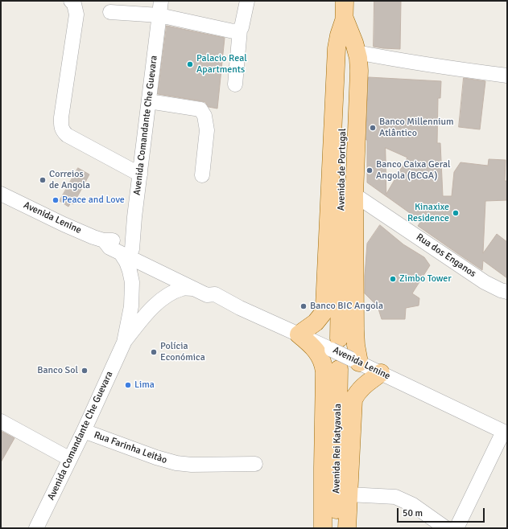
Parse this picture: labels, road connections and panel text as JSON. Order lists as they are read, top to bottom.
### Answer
{
  "streets": {
    "main road": ["Avenida de Portugal", "Avenida Rei Katyavala"],
    "street": [
      "Avenida Comandante Che Guevara",
      "Avenida Lenine",
      "Rua dos Enganos",
      "Rua Farinha Leitào"
    ]
  },
  "crossings": [
    ["Avenida Comandante Che Guevara", "Avenida Lenine"],
    ["Avenida Comandante Che Guevara", "Rua Farinha Leitào"],
    ["Avenida de Portugal", "Avenida Lenine"],
    ["Avenida de Portugal", "Avenida Rei Katyavala"],
    ["Avenida Lenine", "Avenida Rei Katyavala"],
    ["Rua dos Enganos", "Avenida Rei Katyavala"]
  ],
  "places": [
    "Palacio Real Apartments",
    "Banco Millennium Atlântico",
    "Banco Caixa Geral Angola (BCGA)",
    "Correios de Angola",
    "Peace and Love",
    "Kinaxixe Residence",
    "Zimbo Tower",
    "Banco BIC Angola",
    "Polícia Económica",
    "Banco Sol",
    "Lima"
  ],
  "scale_bar": "50 m"
}
